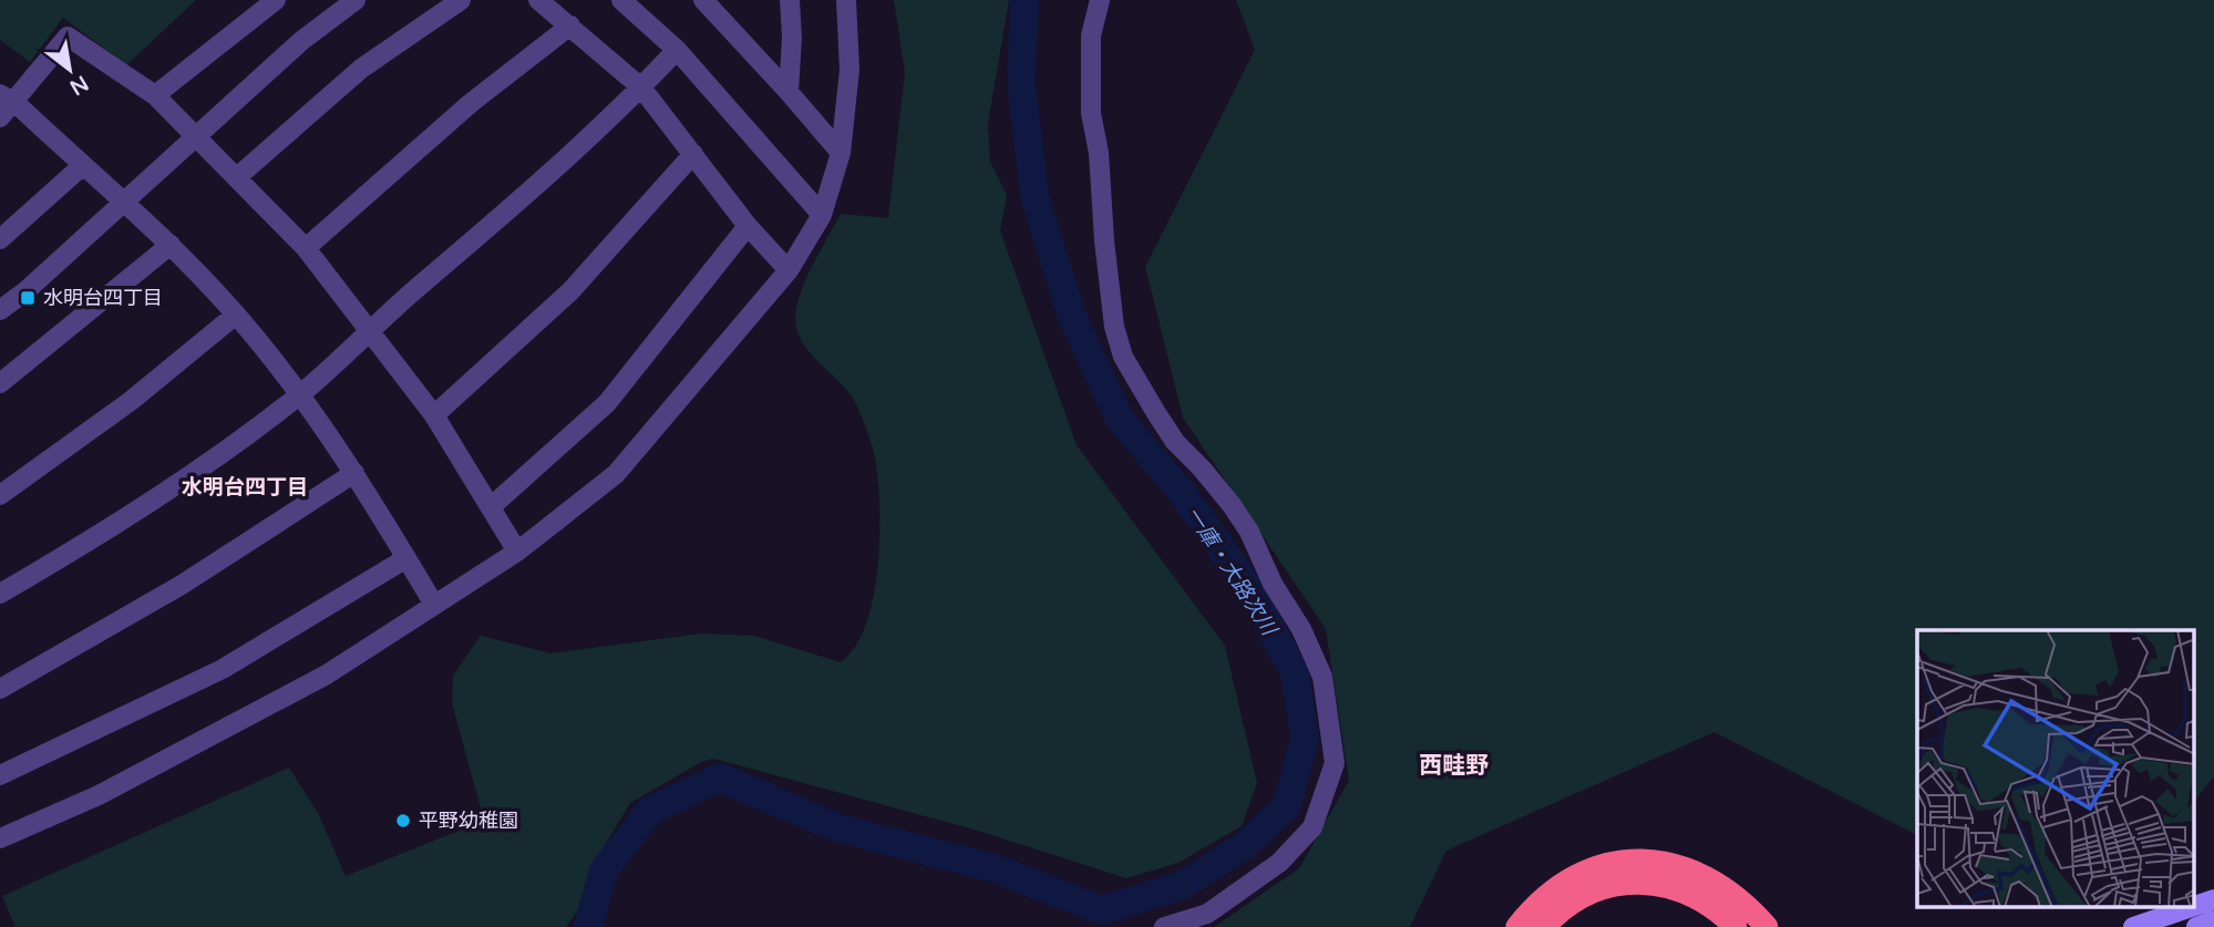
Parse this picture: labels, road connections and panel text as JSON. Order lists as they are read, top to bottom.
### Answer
{
  "districts": ["水明台四丁目", "西畦野"],
  "water": ["一庫・大路次川"],
  "places": {
    "transit": ["水明台四丁目"],
    "other": ["平野幼稚園"]
  },
  "north": "bottom right"
}
